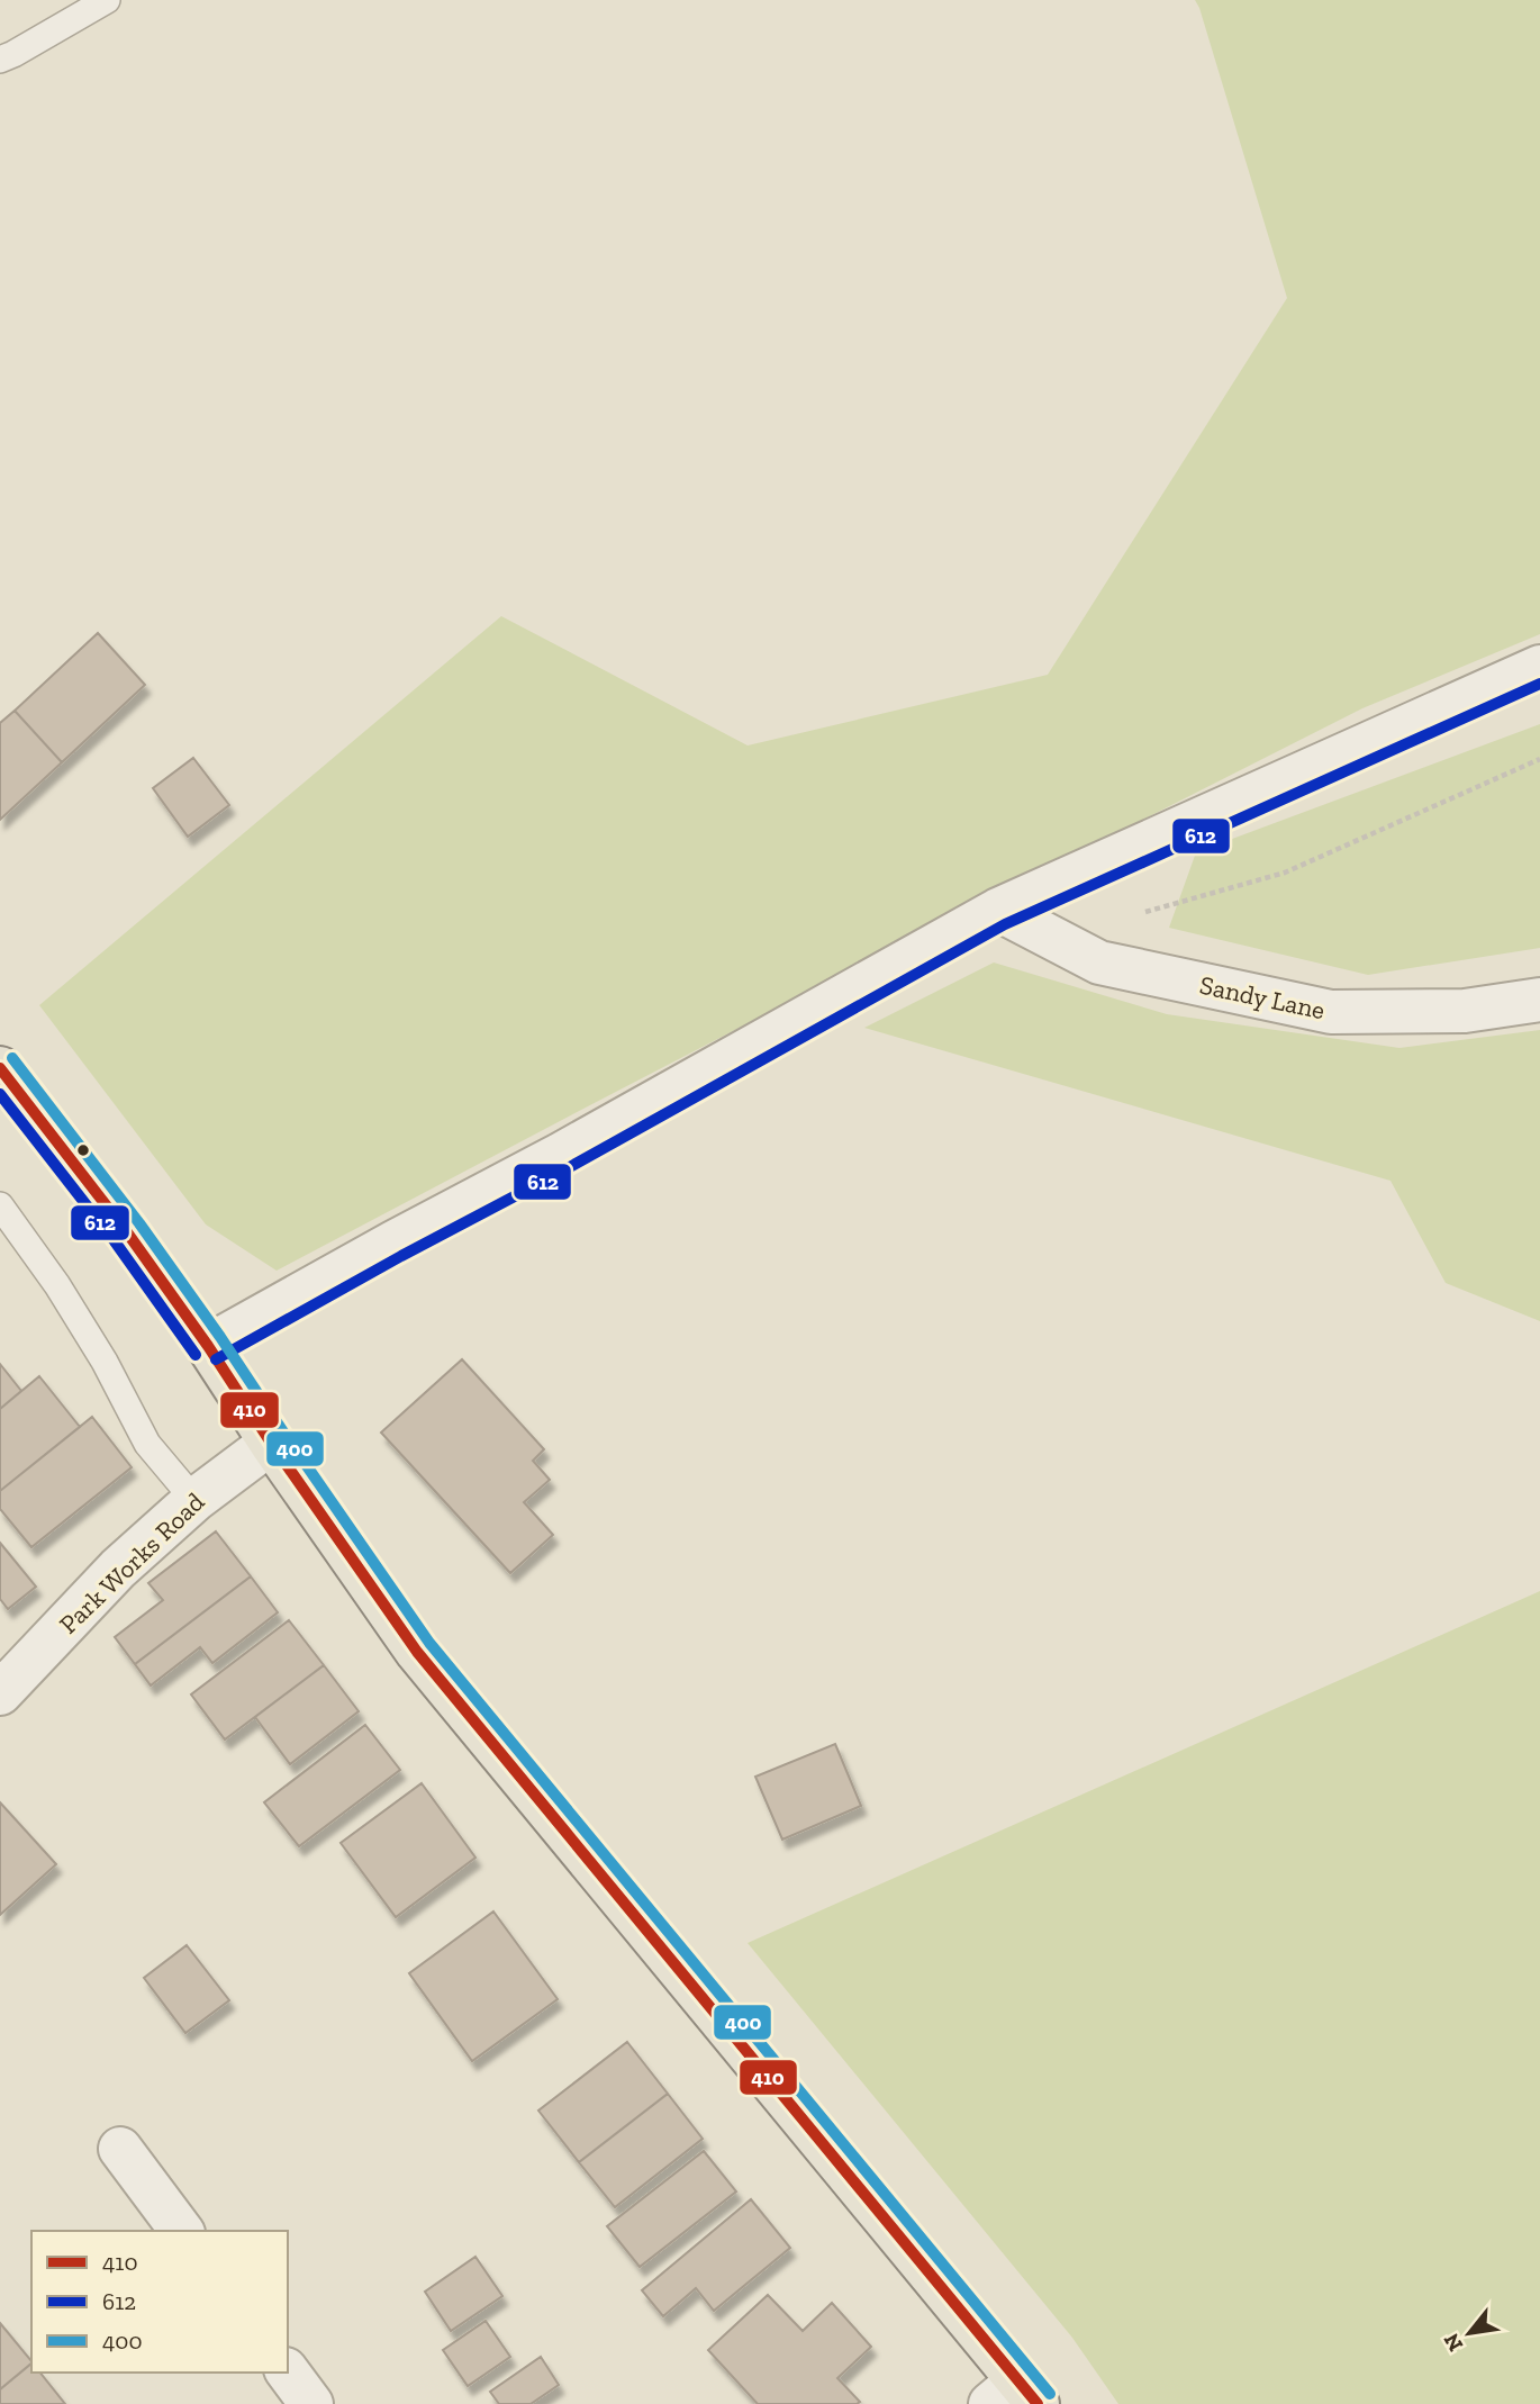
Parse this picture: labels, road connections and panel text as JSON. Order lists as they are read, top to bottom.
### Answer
{
  "streets": {
    "street": ["Sandy Lane", "Park Works Road"]
  },
  "lines": ["transit line 612", "transit line 400", "transit line 410"],
  "legend": ["410", "612", "400"],
  "north": "bottom left"
}
